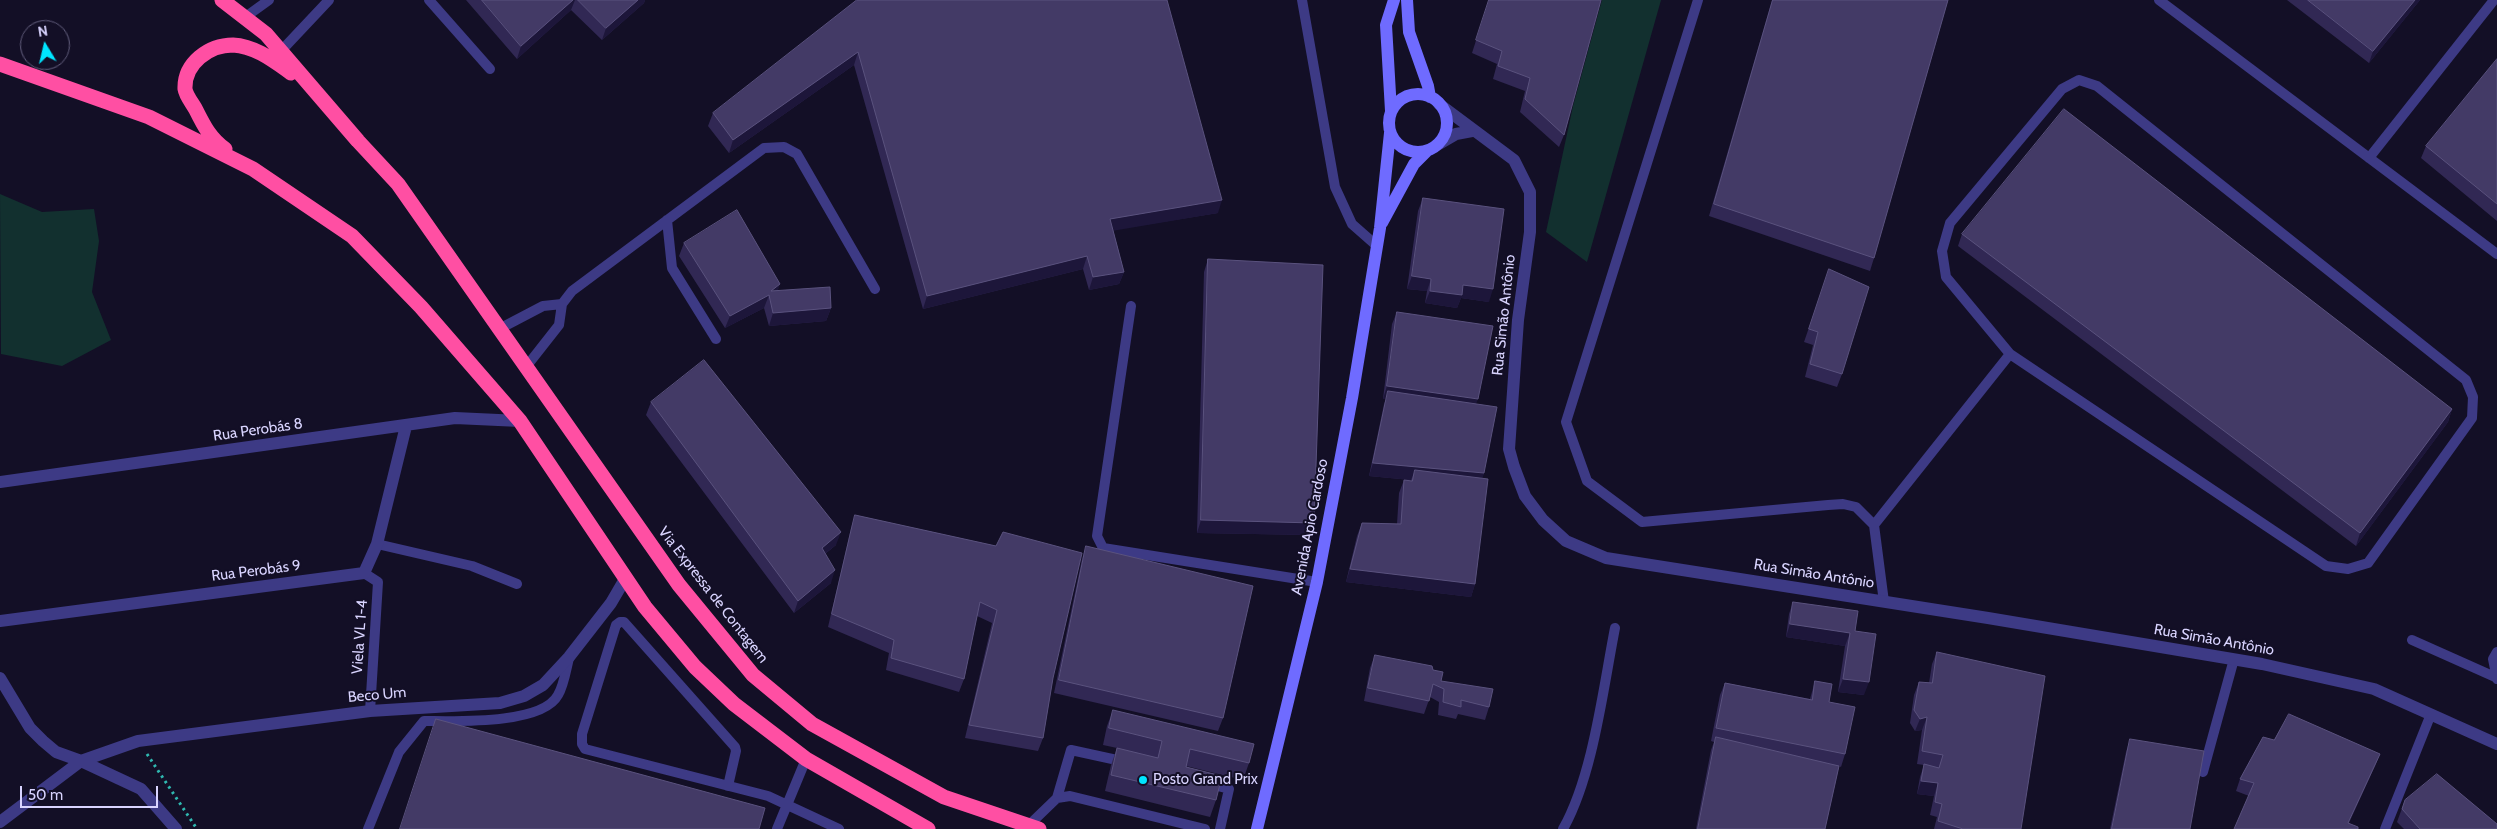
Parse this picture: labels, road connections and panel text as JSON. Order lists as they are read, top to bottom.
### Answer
{
  "streets": {
    "highway": ["Via Expressa de Contagem"],
    "street": [
      "Rua Simão Antônio",
      "Rua Perobás 8",
      "Avenida Apio Cardoso",
      "Rua Perobás 9",
      "Beco Um"
    ],
    "lane": ["Viela VL 1-4"]
  },
  "crossings": [
    ["Rua Simão Antônio", "Avenida Apio Cardoso"],
    ["Rua Perobás 9", "Viela VL 1-4"],
    ["Viela VL 1-4", "Beco Um"]
  ],
  "places": ["Posto Grand Prix"],
  "scale_bar": "50 m",
  "north": "top"
}
